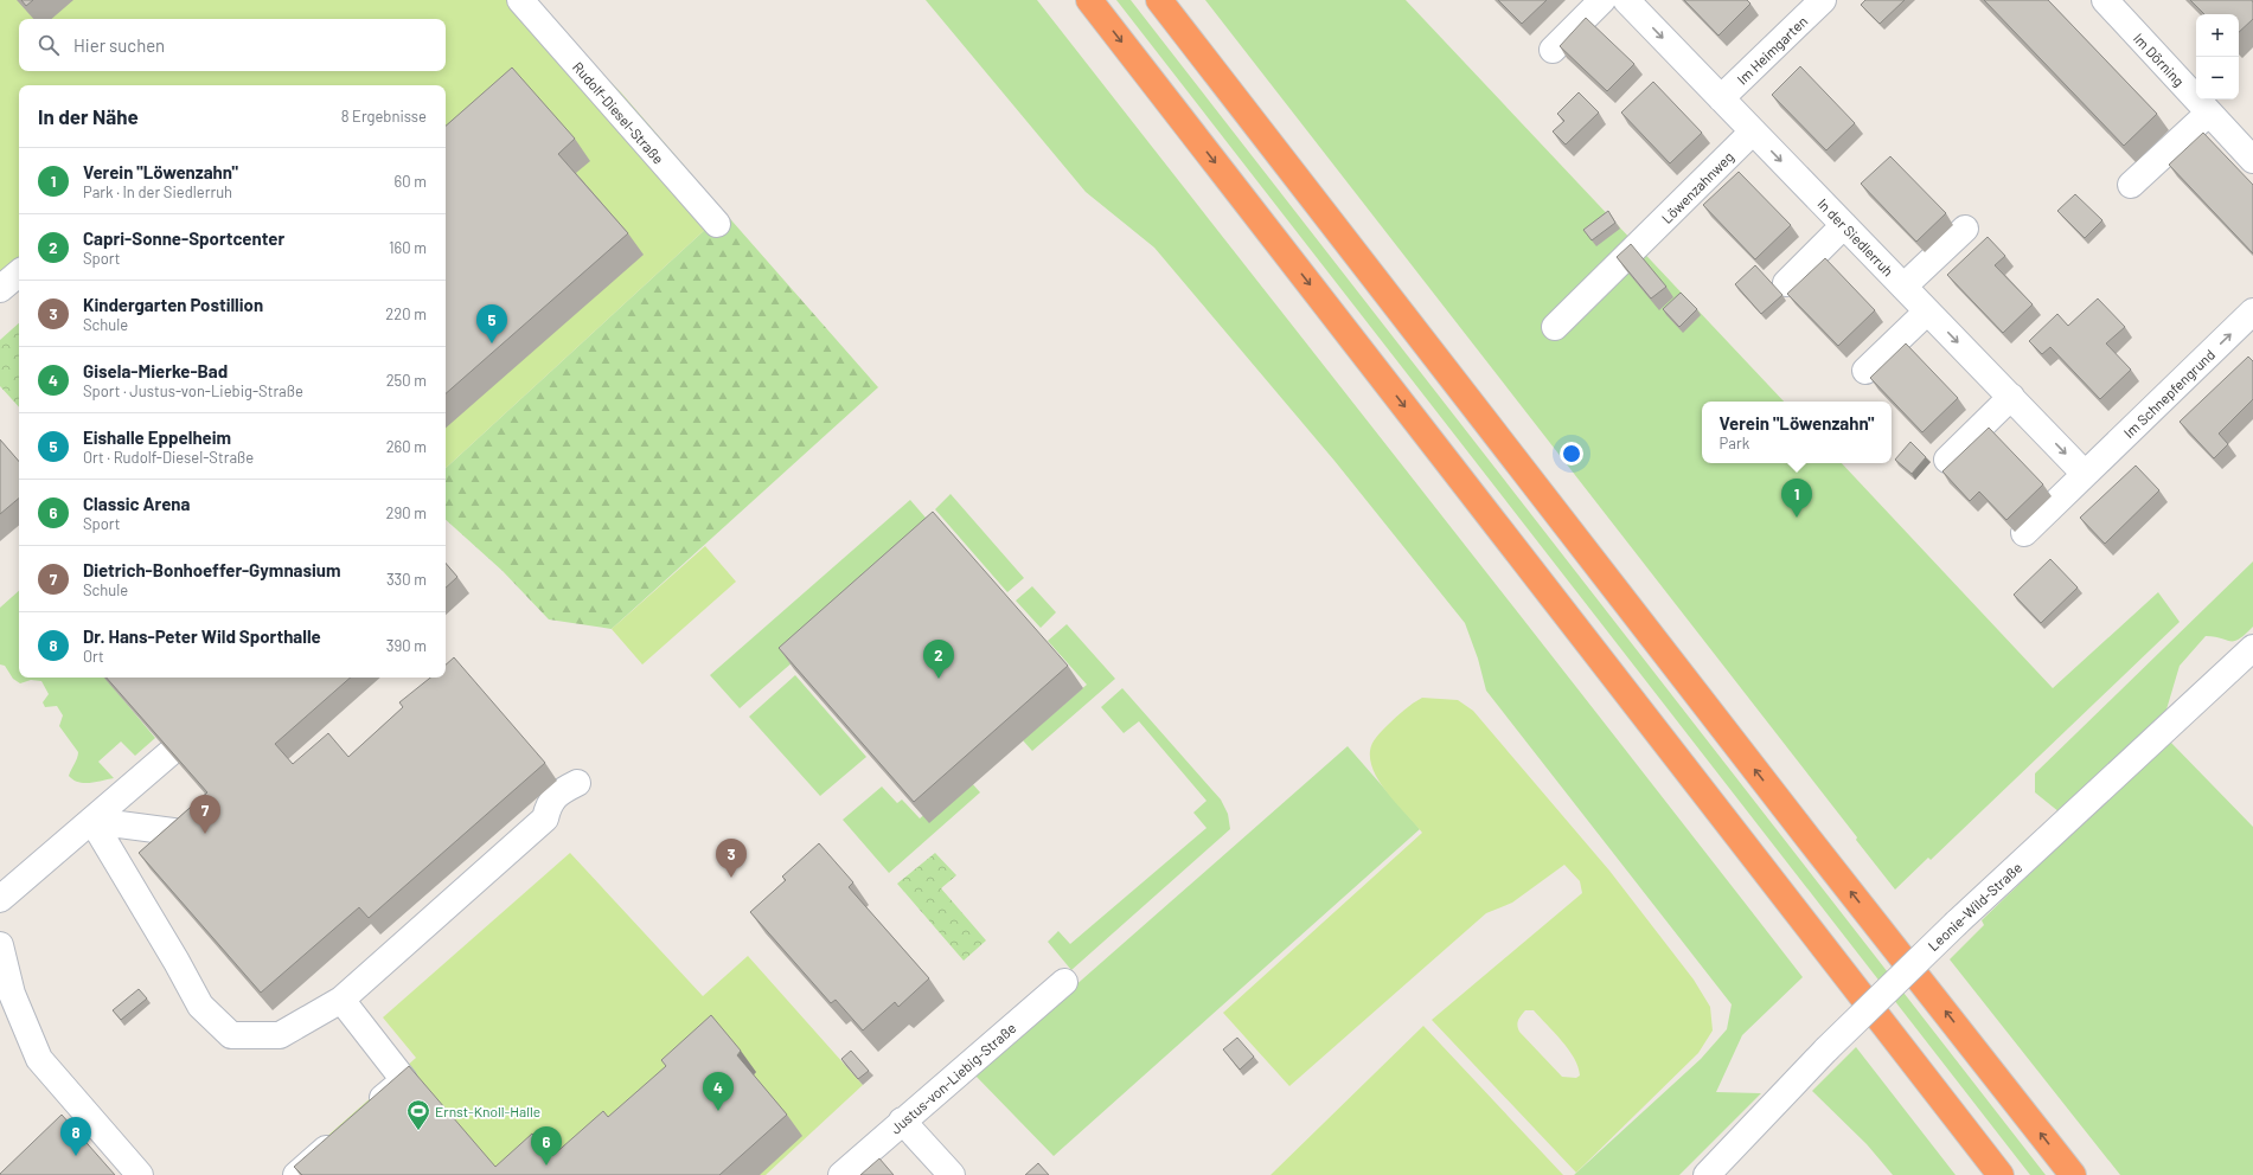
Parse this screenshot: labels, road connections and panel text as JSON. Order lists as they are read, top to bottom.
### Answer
{
  "streets": {
    "street": [
      "Im Heimgarten",
      "Im Dörning",
      "Rudolf-Diesel-Straße",
      "Löwenzahnweg",
      "In der Siedlerruh",
      "Im Schnepfengrund",
      "Leonie-Wild-Straße",
      "Justus-von-Liebig-Straße"
    ]
  },
  "crossings": [
    ["Im Heimgarten", "In der Siedlerruh"],
    ["Löwenzahnweg", "In der Siedlerruh"],
    ["In der Siedlerruh", "Im Schnepfengrund"]
  ],
  "one_way": ["In der Siedlerruh", "Im Schnepfengrund"],
  "places": {
    "sports": ["Ernst-Knoll-Halle"]
  },
  "page": {
    "map_buttons": ["+", "−"],
    "search": "Hier suchen",
    "heading": ["In der Nähe", "8 Ergebnisse"],
    "list": [
      {
        "mark": "1",
        "name": "Verein \"Löwenzahn\"",
        "note": "Park · In der Siedlerruh",
        "value": "60 m"
      },
      {
        "mark": "2",
        "name": "Capri-Sonne-Sportcenter",
        "note": "Sport",
        "value": "160 m"
      },
      {
        "mark": "3",
        "name": "Kindergarten Postillion",
        "note": "Schule",
        "value": "220 m"
      },
      {
        "mark": "4",
        "name": "Gisela-Mierke-Bad",
        "note": "Sport · Justus-von-Liebig-Straße",
        "value": "250 m"
      },
      {
        "mark": "5",
        "name": "Eishalle Eppelheim",
        "note": "Ort · Rudolf-Diesel-Straße",
        "value": "260 m"
      },
      {
        "mark": "6",
        "name": "Classic Arena",
        "note": "Sport",
        "value": "290 m"
      },
      {
        "mark": "7",
        "name": "Dietrich-Bonhoeffer-Gymnasium",
        "note": "Schule",
        "value": "330 m"
      },
      {
        "mark": "8",
        "name": "Dr. Hans-Peter Wild Sporthalle",
        "note": "Ort",
        "value": "390 m"
      }
    ],
    "pins": [
      "5",
      "1",
      "2",
      "7",
      "3",
      "4",
      "8",
      "6"
    ],
    "popup": ["Verein \"Löwenzahn\"", "Park"]
  }
}
